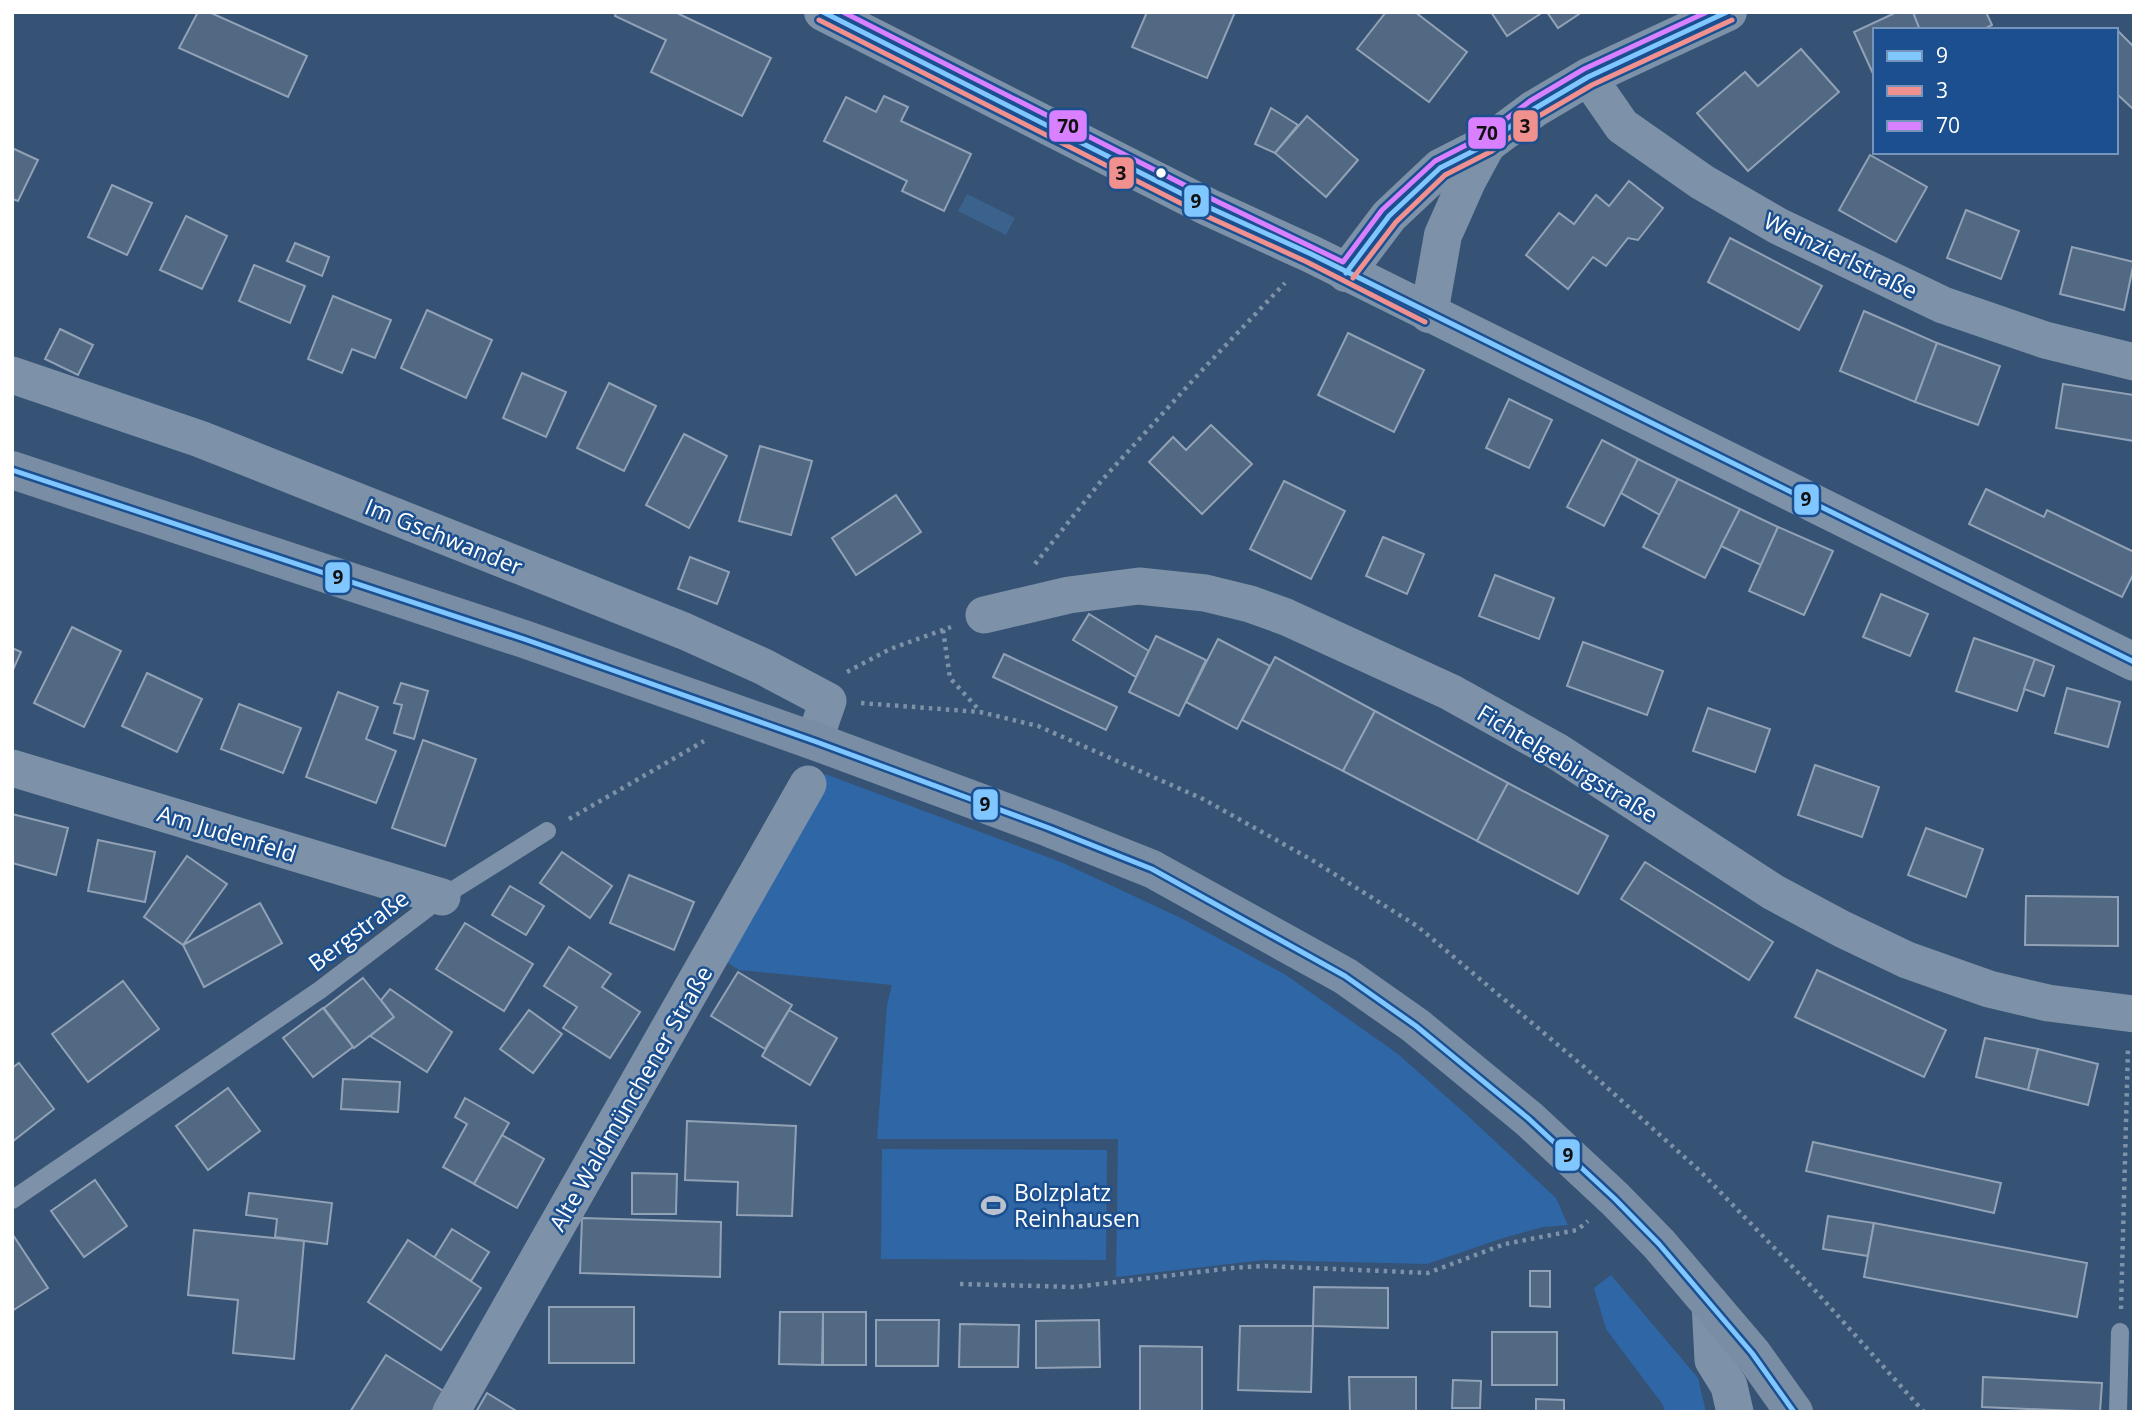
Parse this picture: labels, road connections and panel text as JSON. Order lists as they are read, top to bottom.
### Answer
{
  "streets": {
    "street": [
      "Weinzierlstraße",
      "Im Gschwander",
      "Fichtelgebirgstraße",
      "Am Judenfeld",
      "Alte Waldmünchener Straße"
    ],
    "lane": ["Bergstraße"]
  },
  "crossings": [
    ["Am Judenfeld", "Bergstraße"]
  ],
  "places": {
    "sports": ["Bolzplatz Reinhausen"]
  },
  "lines": ["transit line 9", "transit line 70", "transit line 3"],
  "legend": ["9", "3", "70"]
}
